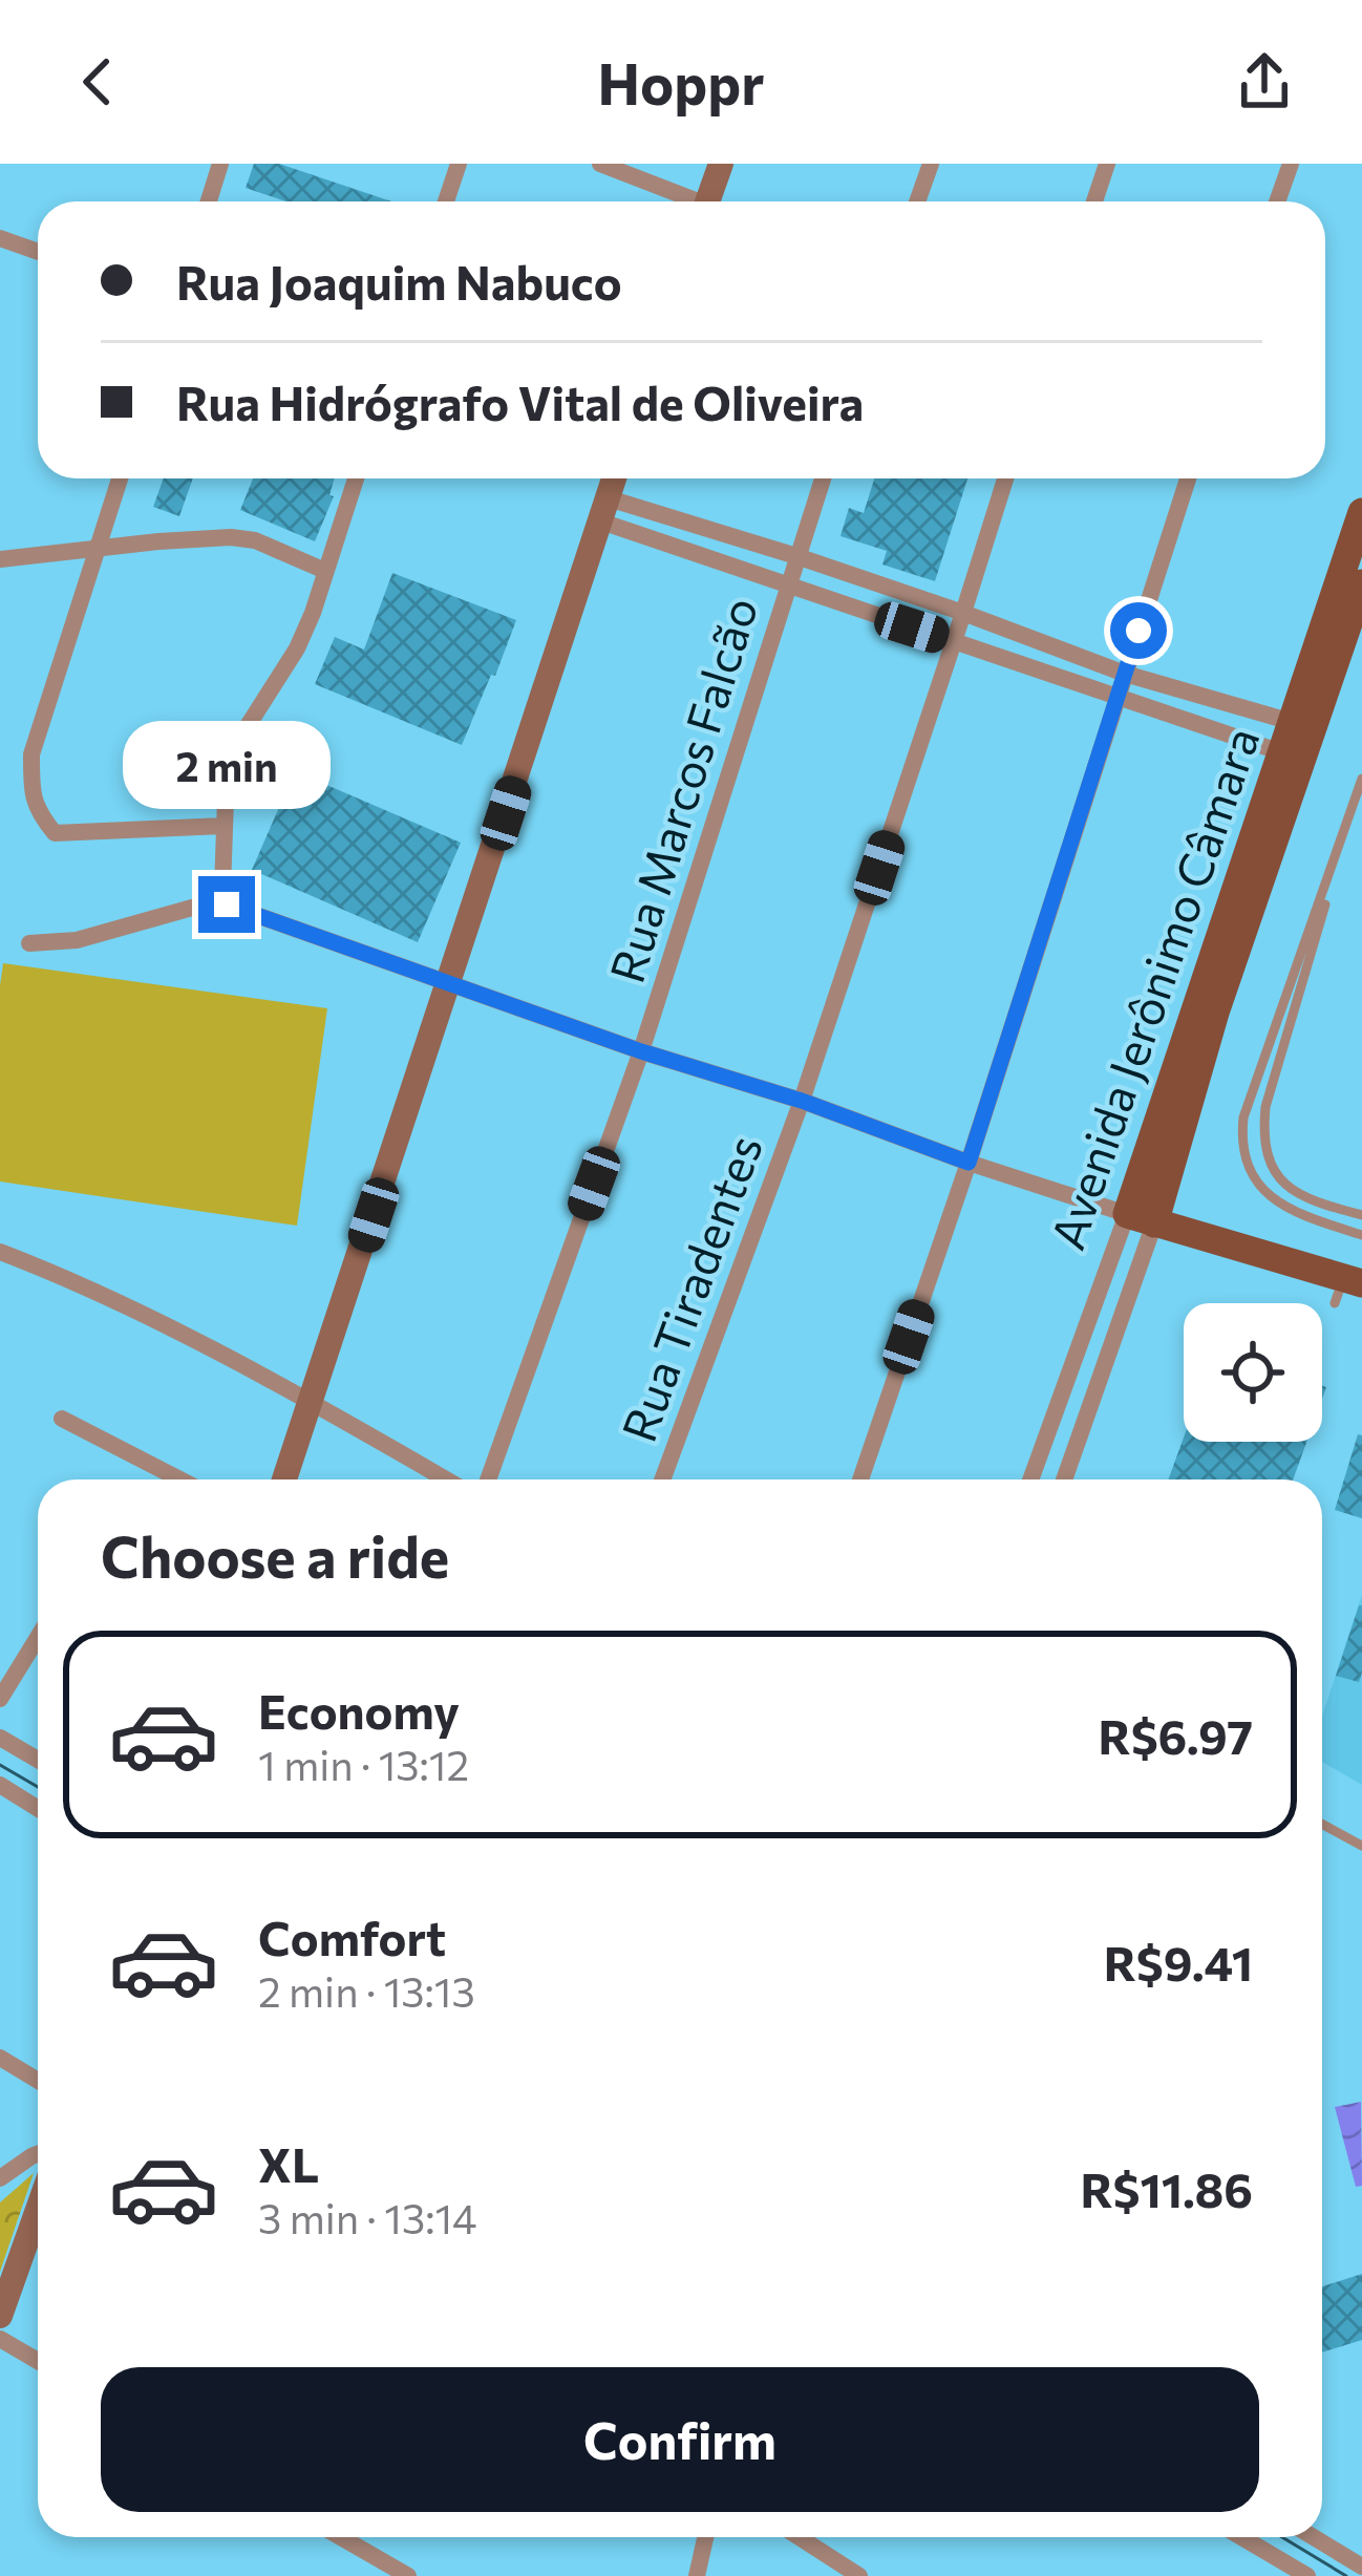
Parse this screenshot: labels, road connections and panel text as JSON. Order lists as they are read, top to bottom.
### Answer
{
  "streets": {
    "main road": ["Avenida Jerônimo Câmara"],
    "street": ["Rua Marcos Falcão", "Rua Tiradentes"]
  },
  "page": {
    "header": "Hoppr",
    "banner": ["Rua Joaquim Nabuco", "Rua Hidrógrafo Vital de Oliveira"],
    "bubble": "2 min",
    "heading": "Choose a ride",
    "list": [
      {
        "name": "Economy",
        "note": "1 min · 13:12",
        "value": "R$6.97"
      },
      {
        "name": "Comfort",
        "note": "2 min · 13:13",
        "value": "R$9.41"
      },
      {
        "name": "XL",
        "note": "3 min · 13:14",
        "value": "R$11.86"
      }
    ],
    "buttons": "Confirm"
  }
}
